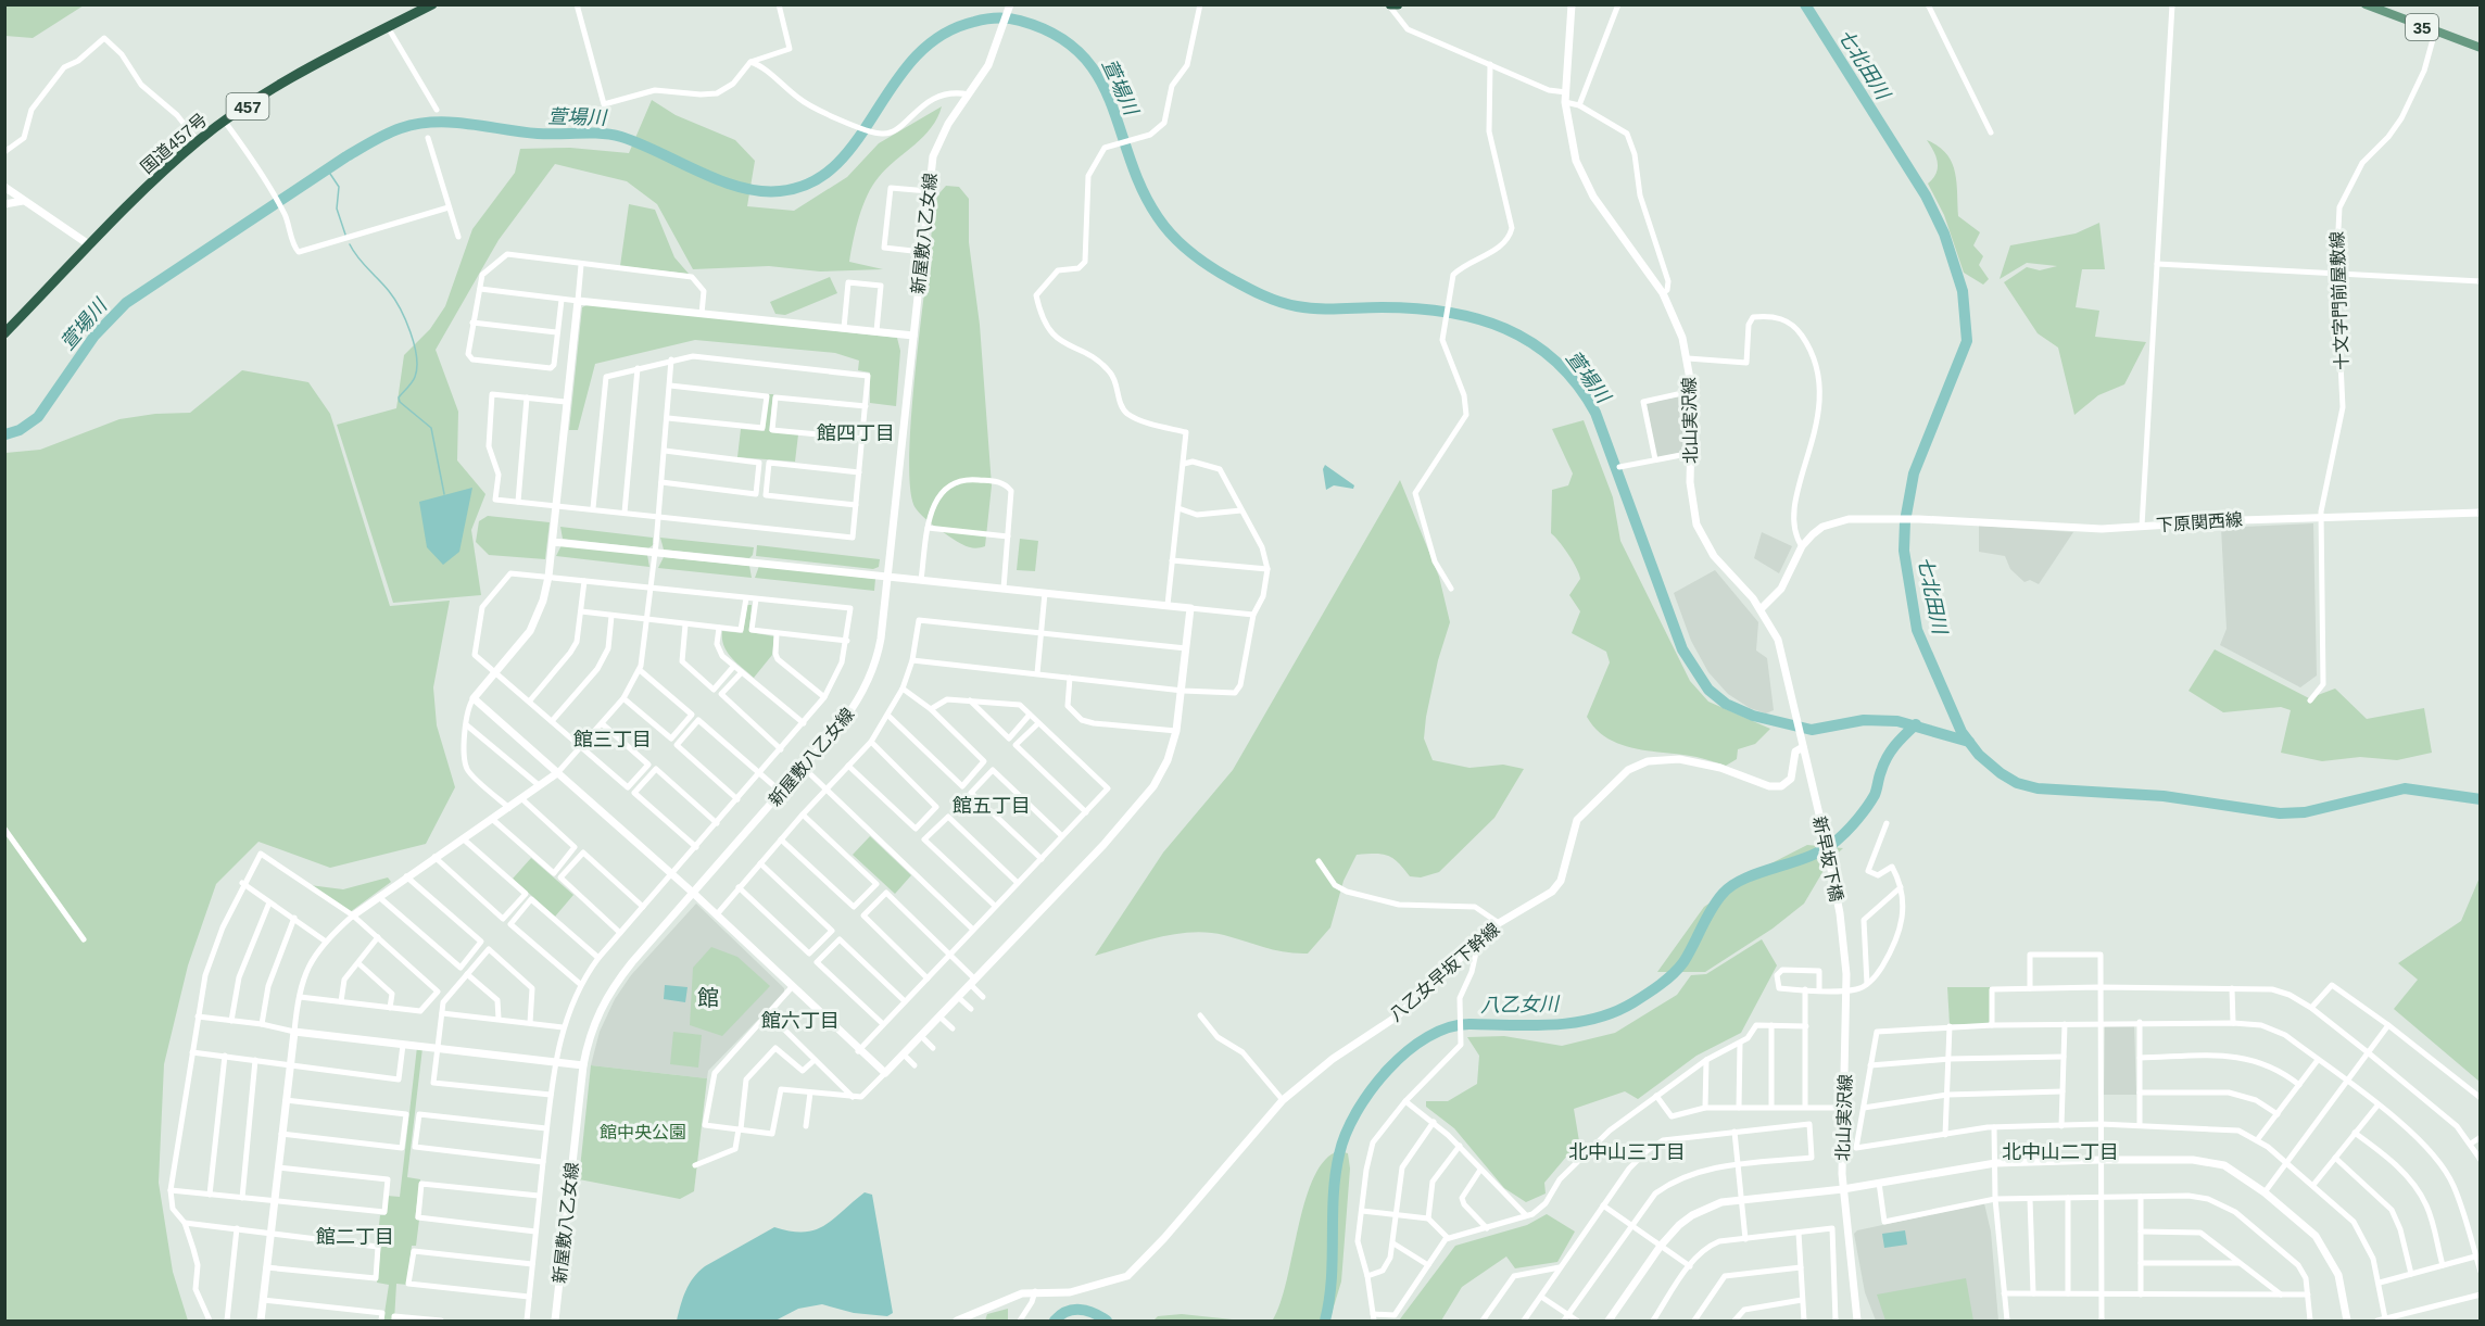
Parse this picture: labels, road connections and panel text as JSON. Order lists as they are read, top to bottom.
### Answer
{
  "streets": {
    "highway": ["457", "国道457号"],
    "main road": ["35"],
    "street": [
      "新屋敷八乙女線",
      "十文字門前屋敷線",
      "北山実沢線",
      "下原関西線",
      "新早坂下橋",
      "八乙女早坂下幹線"
    ]
  },
  "crossings": [
    ["35", "十文字門前屋敷線"],
    ["十文字門前屋敷線", "下原関西線"],
    ["北山実沢線", "新早坂下橋"],
    ["北山実沢線", "八乙女早坂下幹線"],
    ["新早坂下橋", "八乙女早坂下幹線"]
  ],
  "districts": [
    "館四丁目",
    "館三丁目",
    "館五丁目",
    "館",
    "館六丁目",
    "北中山三丁目",
    "北中山二丁目",
    "館二丁目"
  ],
  "water": ["七北田川", "萱場川", "八乙女川"],
  "parks": ["館中央公園"]
}
